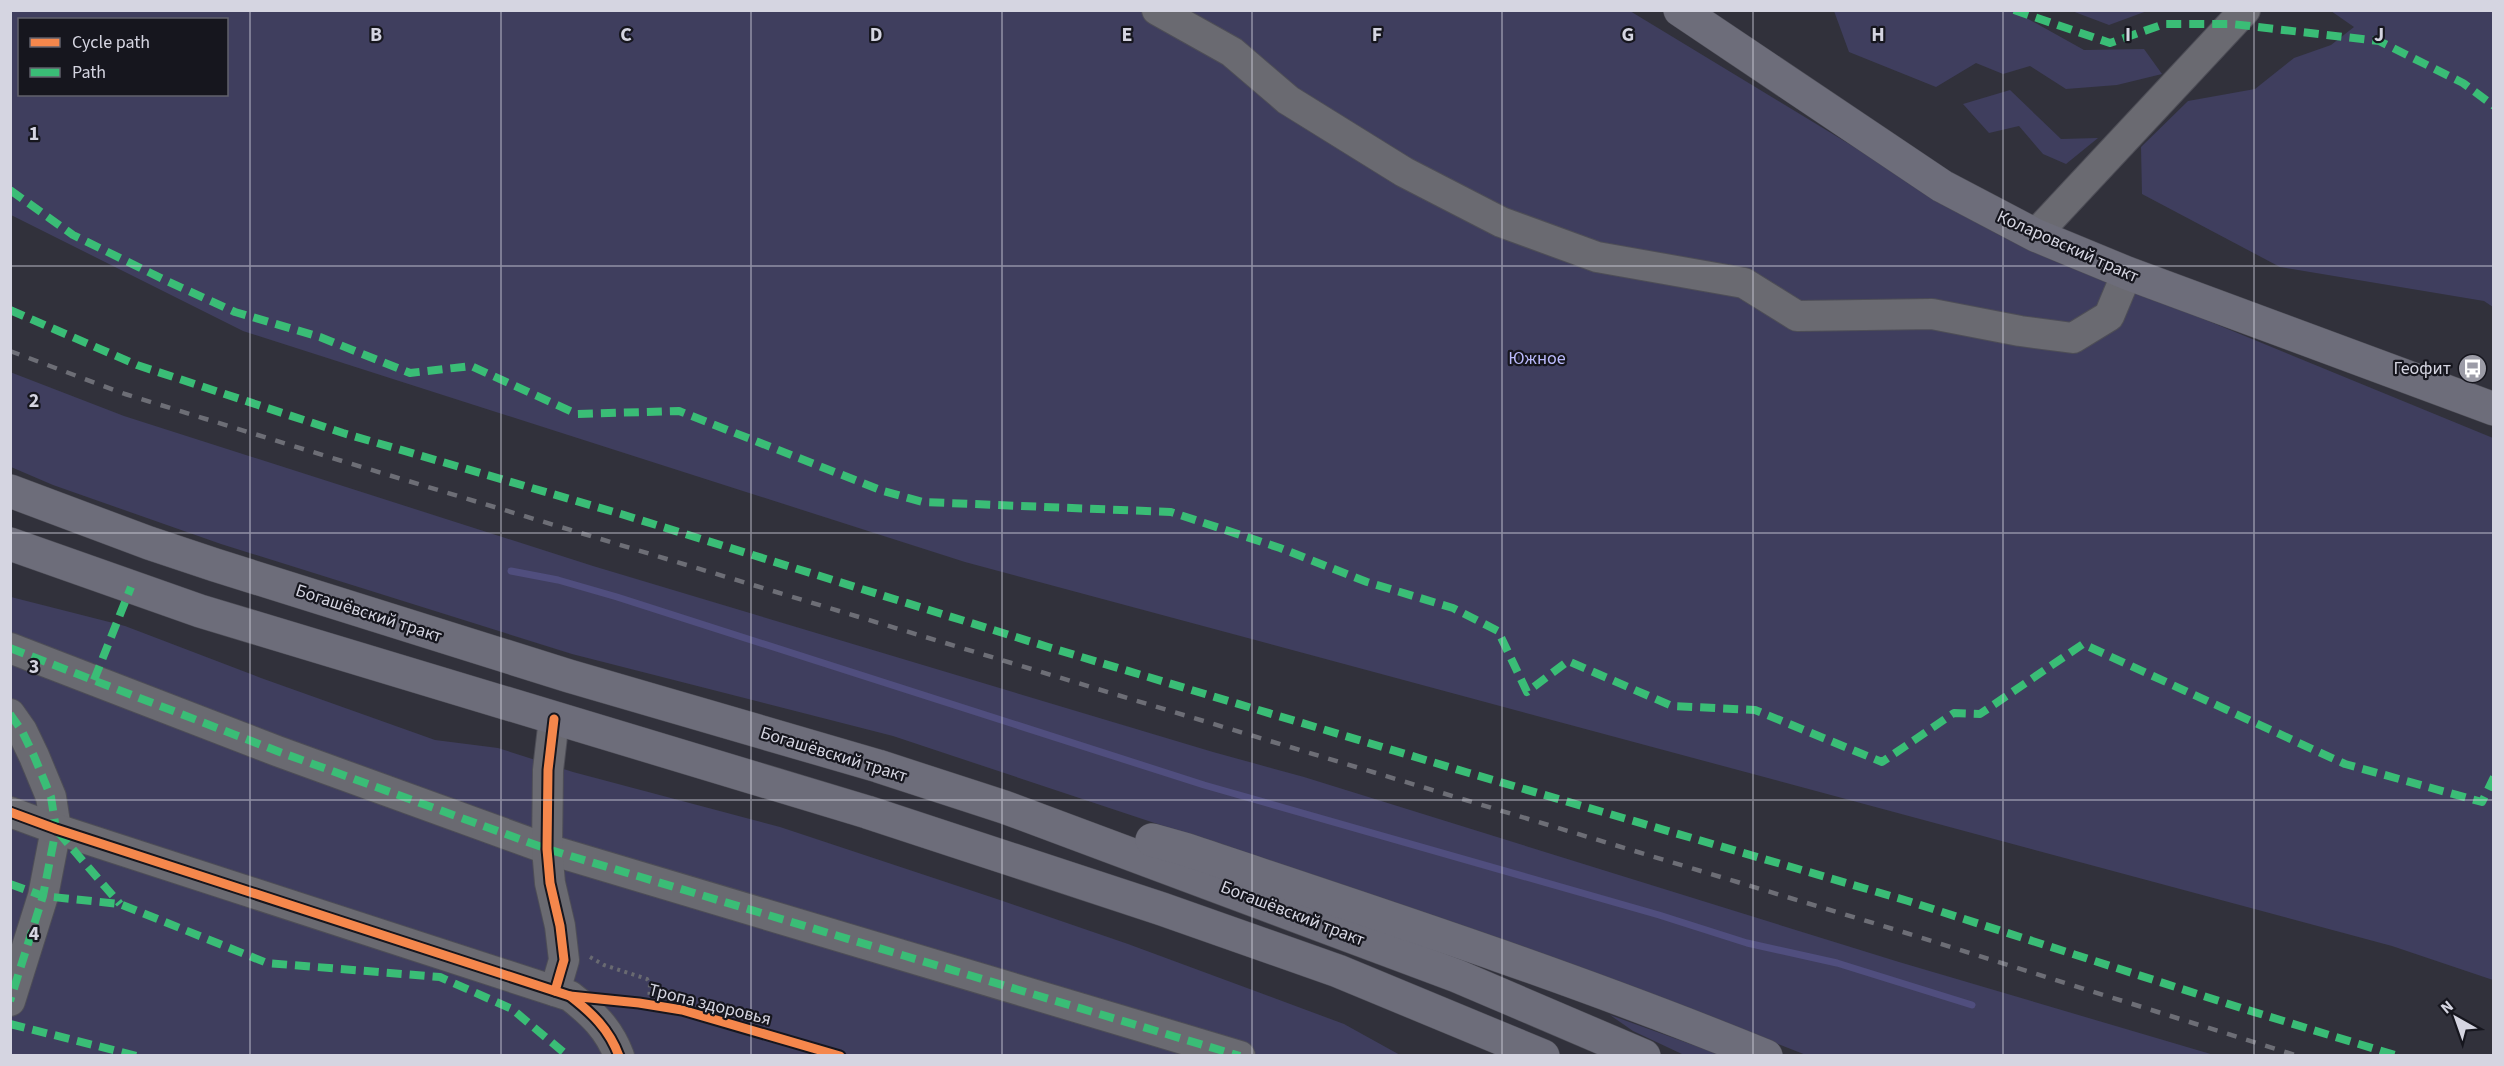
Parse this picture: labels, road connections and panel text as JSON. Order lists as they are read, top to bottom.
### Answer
{
  "streets": {
    "main road": ["Коларовский тракт", "Богашёвский тракт"],
    "cycle path": ["Тропа здоровья"]
  },
  "parks": ["Южное"],
  "places": {
    "bus stop": ["Геофит"]
  },
  "legend": ["Cycle path", "Path"],
  "north": "top left",
  "grid": {
    "columns": [
      "B",
      "C",
      "D",
      "E",
      "F",
      "G",
      "H",
      "I",
      "J"
    ],
    "rows": [
      "1",
      "2",
      "3",
      "4"
    ]
  }
}
